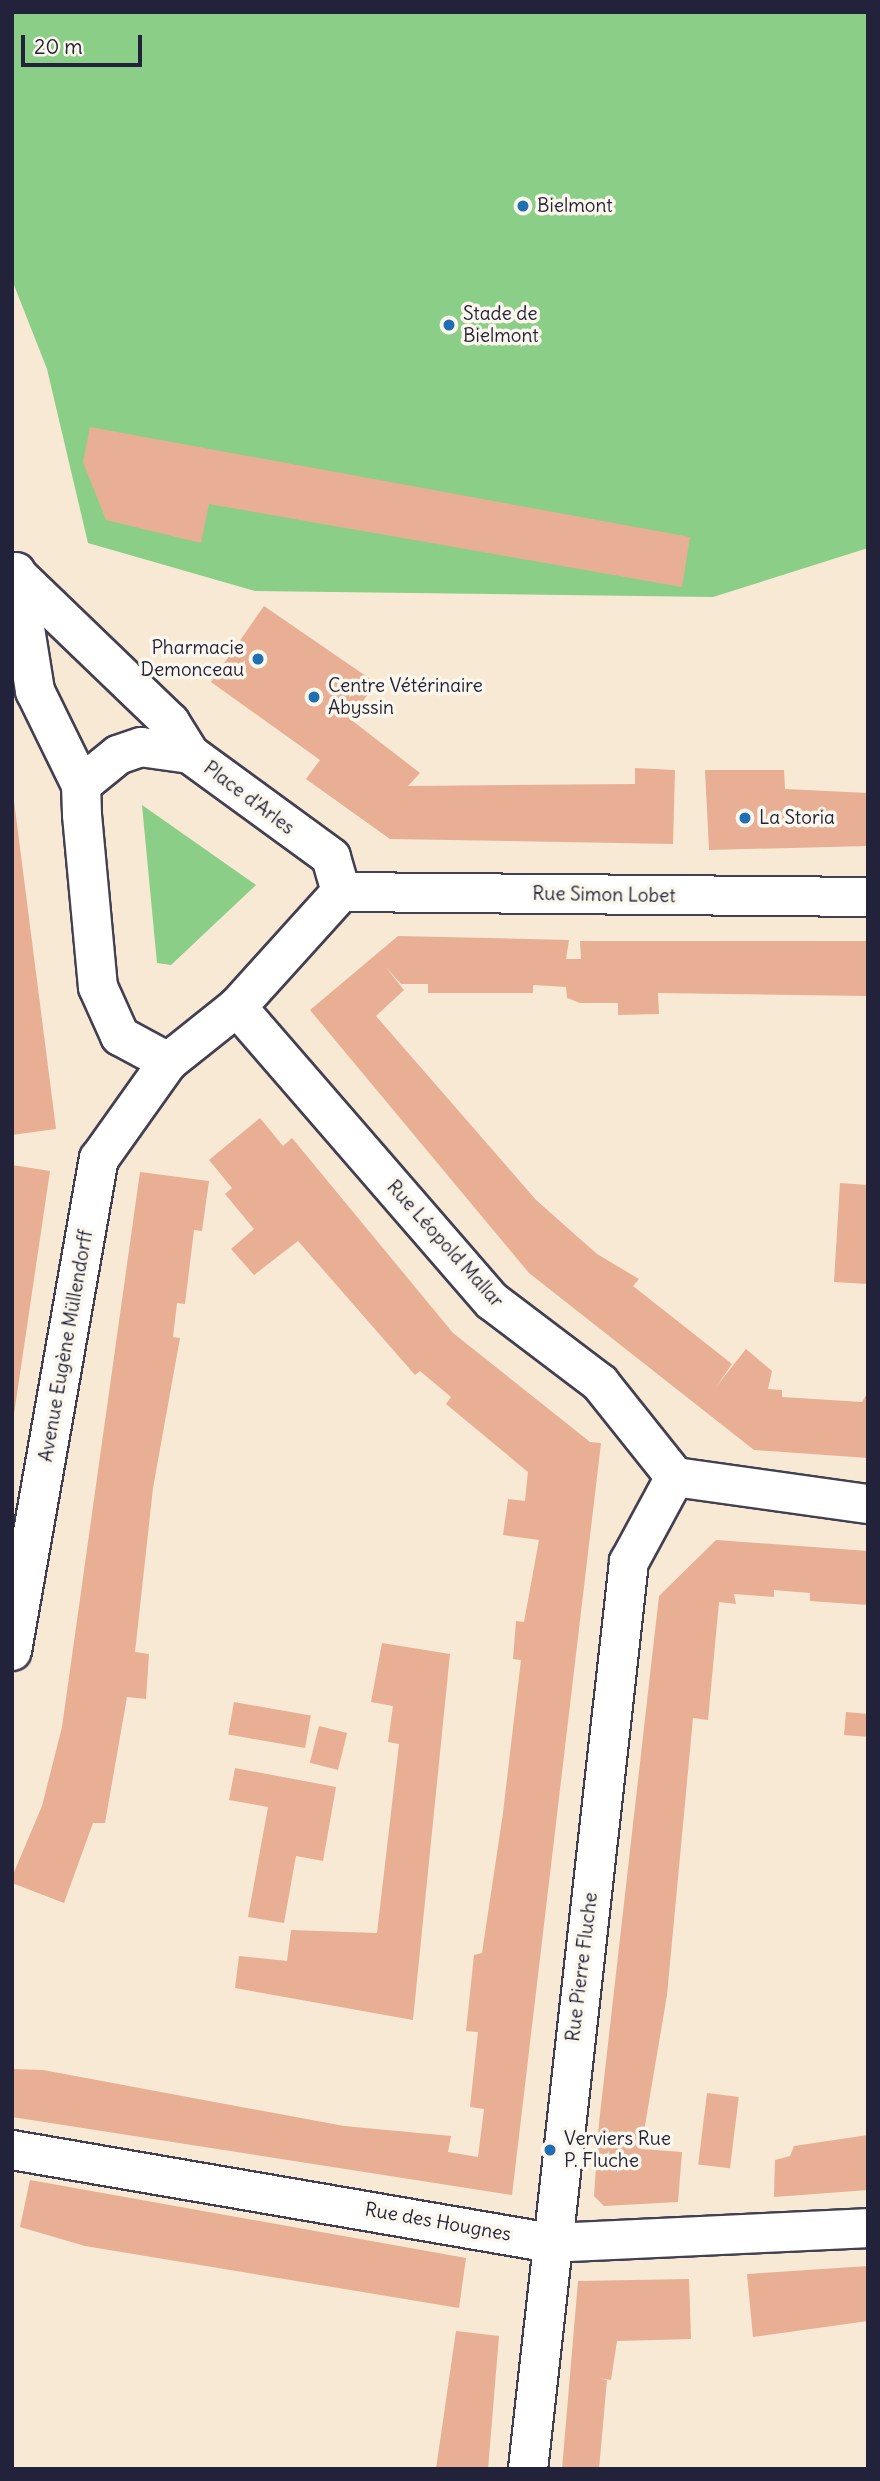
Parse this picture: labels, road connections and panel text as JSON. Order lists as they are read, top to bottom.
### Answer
{
  "streets": {
    "street": [
      "Place d'Arles",
      "Rue Simon Lobet",
      "Rue Léopold Mallar",
      "Avenue Eugène Müllendorff",
      "Rue Pierre Fluche",
      "Rue des Hougnes"
    ]
  },
  "crossings": [
    ["Place d'Arles", "Rue Simon Lobet"],
    ["Rue Léopold Mallar", "Rue Pierre Fluche"],
    ["Rue Pierre Fluche", "Rue des Hougnes"]
  ],
  "places": [
    "Bielmont",
    "Stade de Bielmont",
    "Pharmacie Demonceau",
    "Centre Vétérinaire Abyssin",
    "La Storia",
    "Verviers Rue P. Fluche"
  ],
  "scale_bar": "20 m"
}
